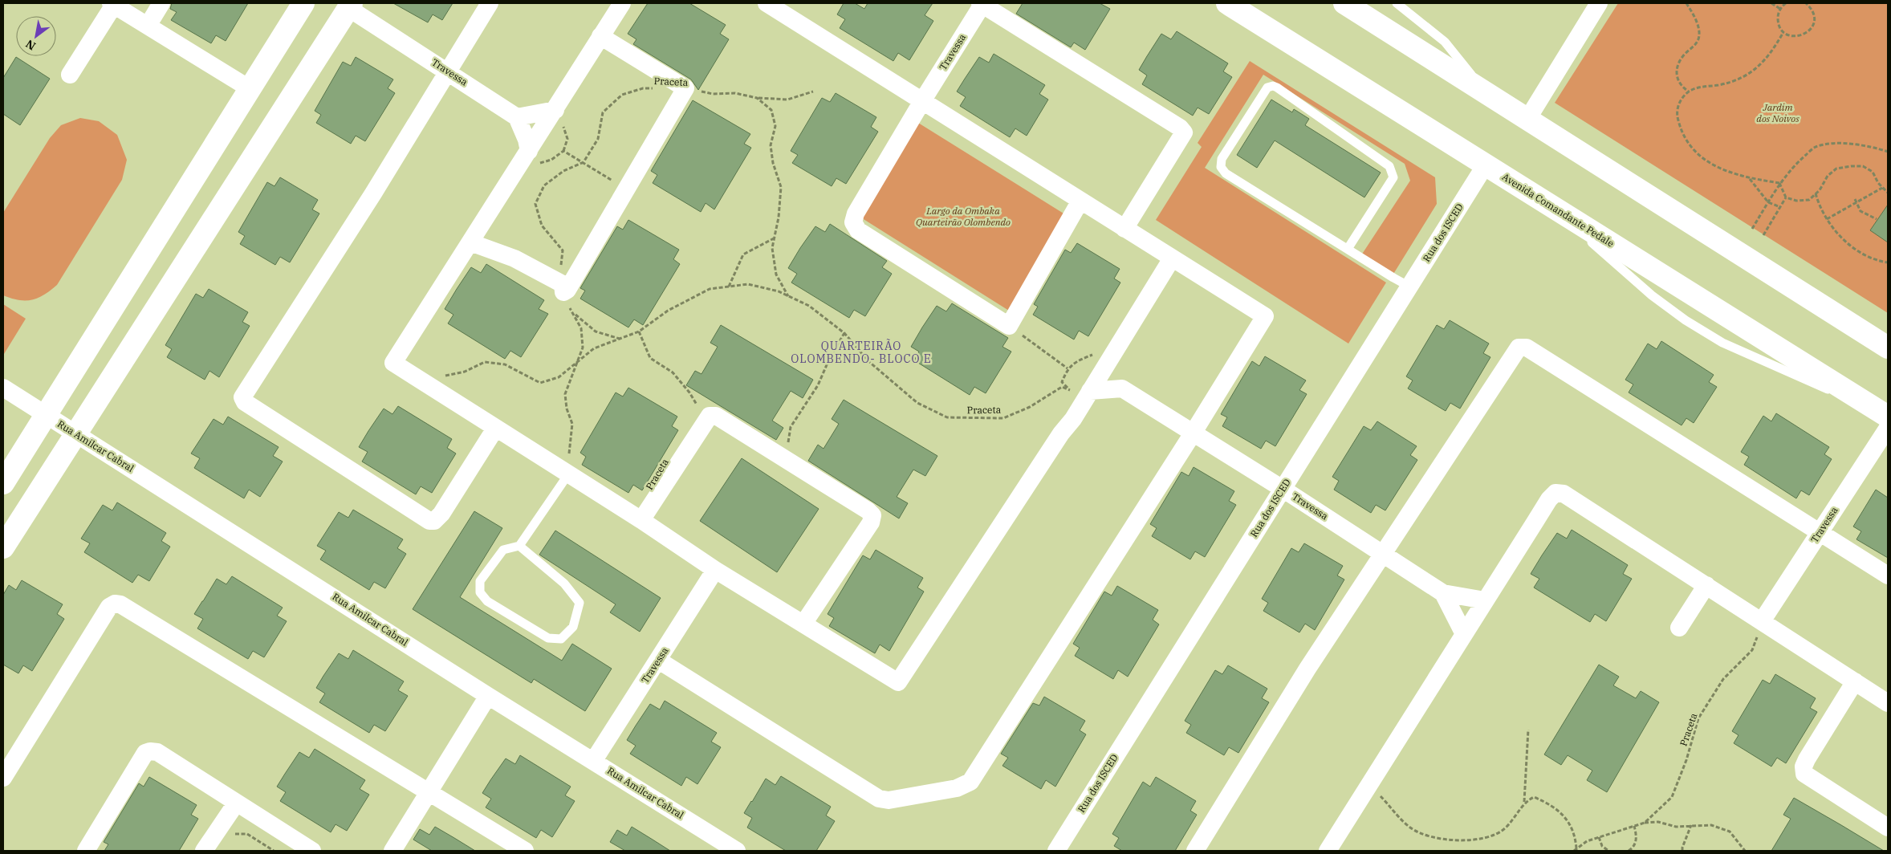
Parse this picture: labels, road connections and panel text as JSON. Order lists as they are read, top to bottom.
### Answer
{
  "streets": {
    "street": [
      "Travessa",
      "Avenida Comandante Pedale",
      "Rua dos ISCED",
      "Rua Amilcar Cabral"
    ],
    "path": ["Praceta"]
  },
  "crossings": [
    ["Travessa", "Praceta"],
    ["Travessa", "Rua dos ISCED"],
    ["Travessa", "Rua Amilcar Cabral"],
    ["Avenida Comandante Pedale", "Rua dos ISCED"]
  ],
  "districts": ["QUARTEIRÃO OLOMBENDO- BLOCO E"],
  "parks": ["Jardim dos Noivos", "Largo da Ombaka Quarteirão Olombendo"],
  "north": "bottom left"
}
